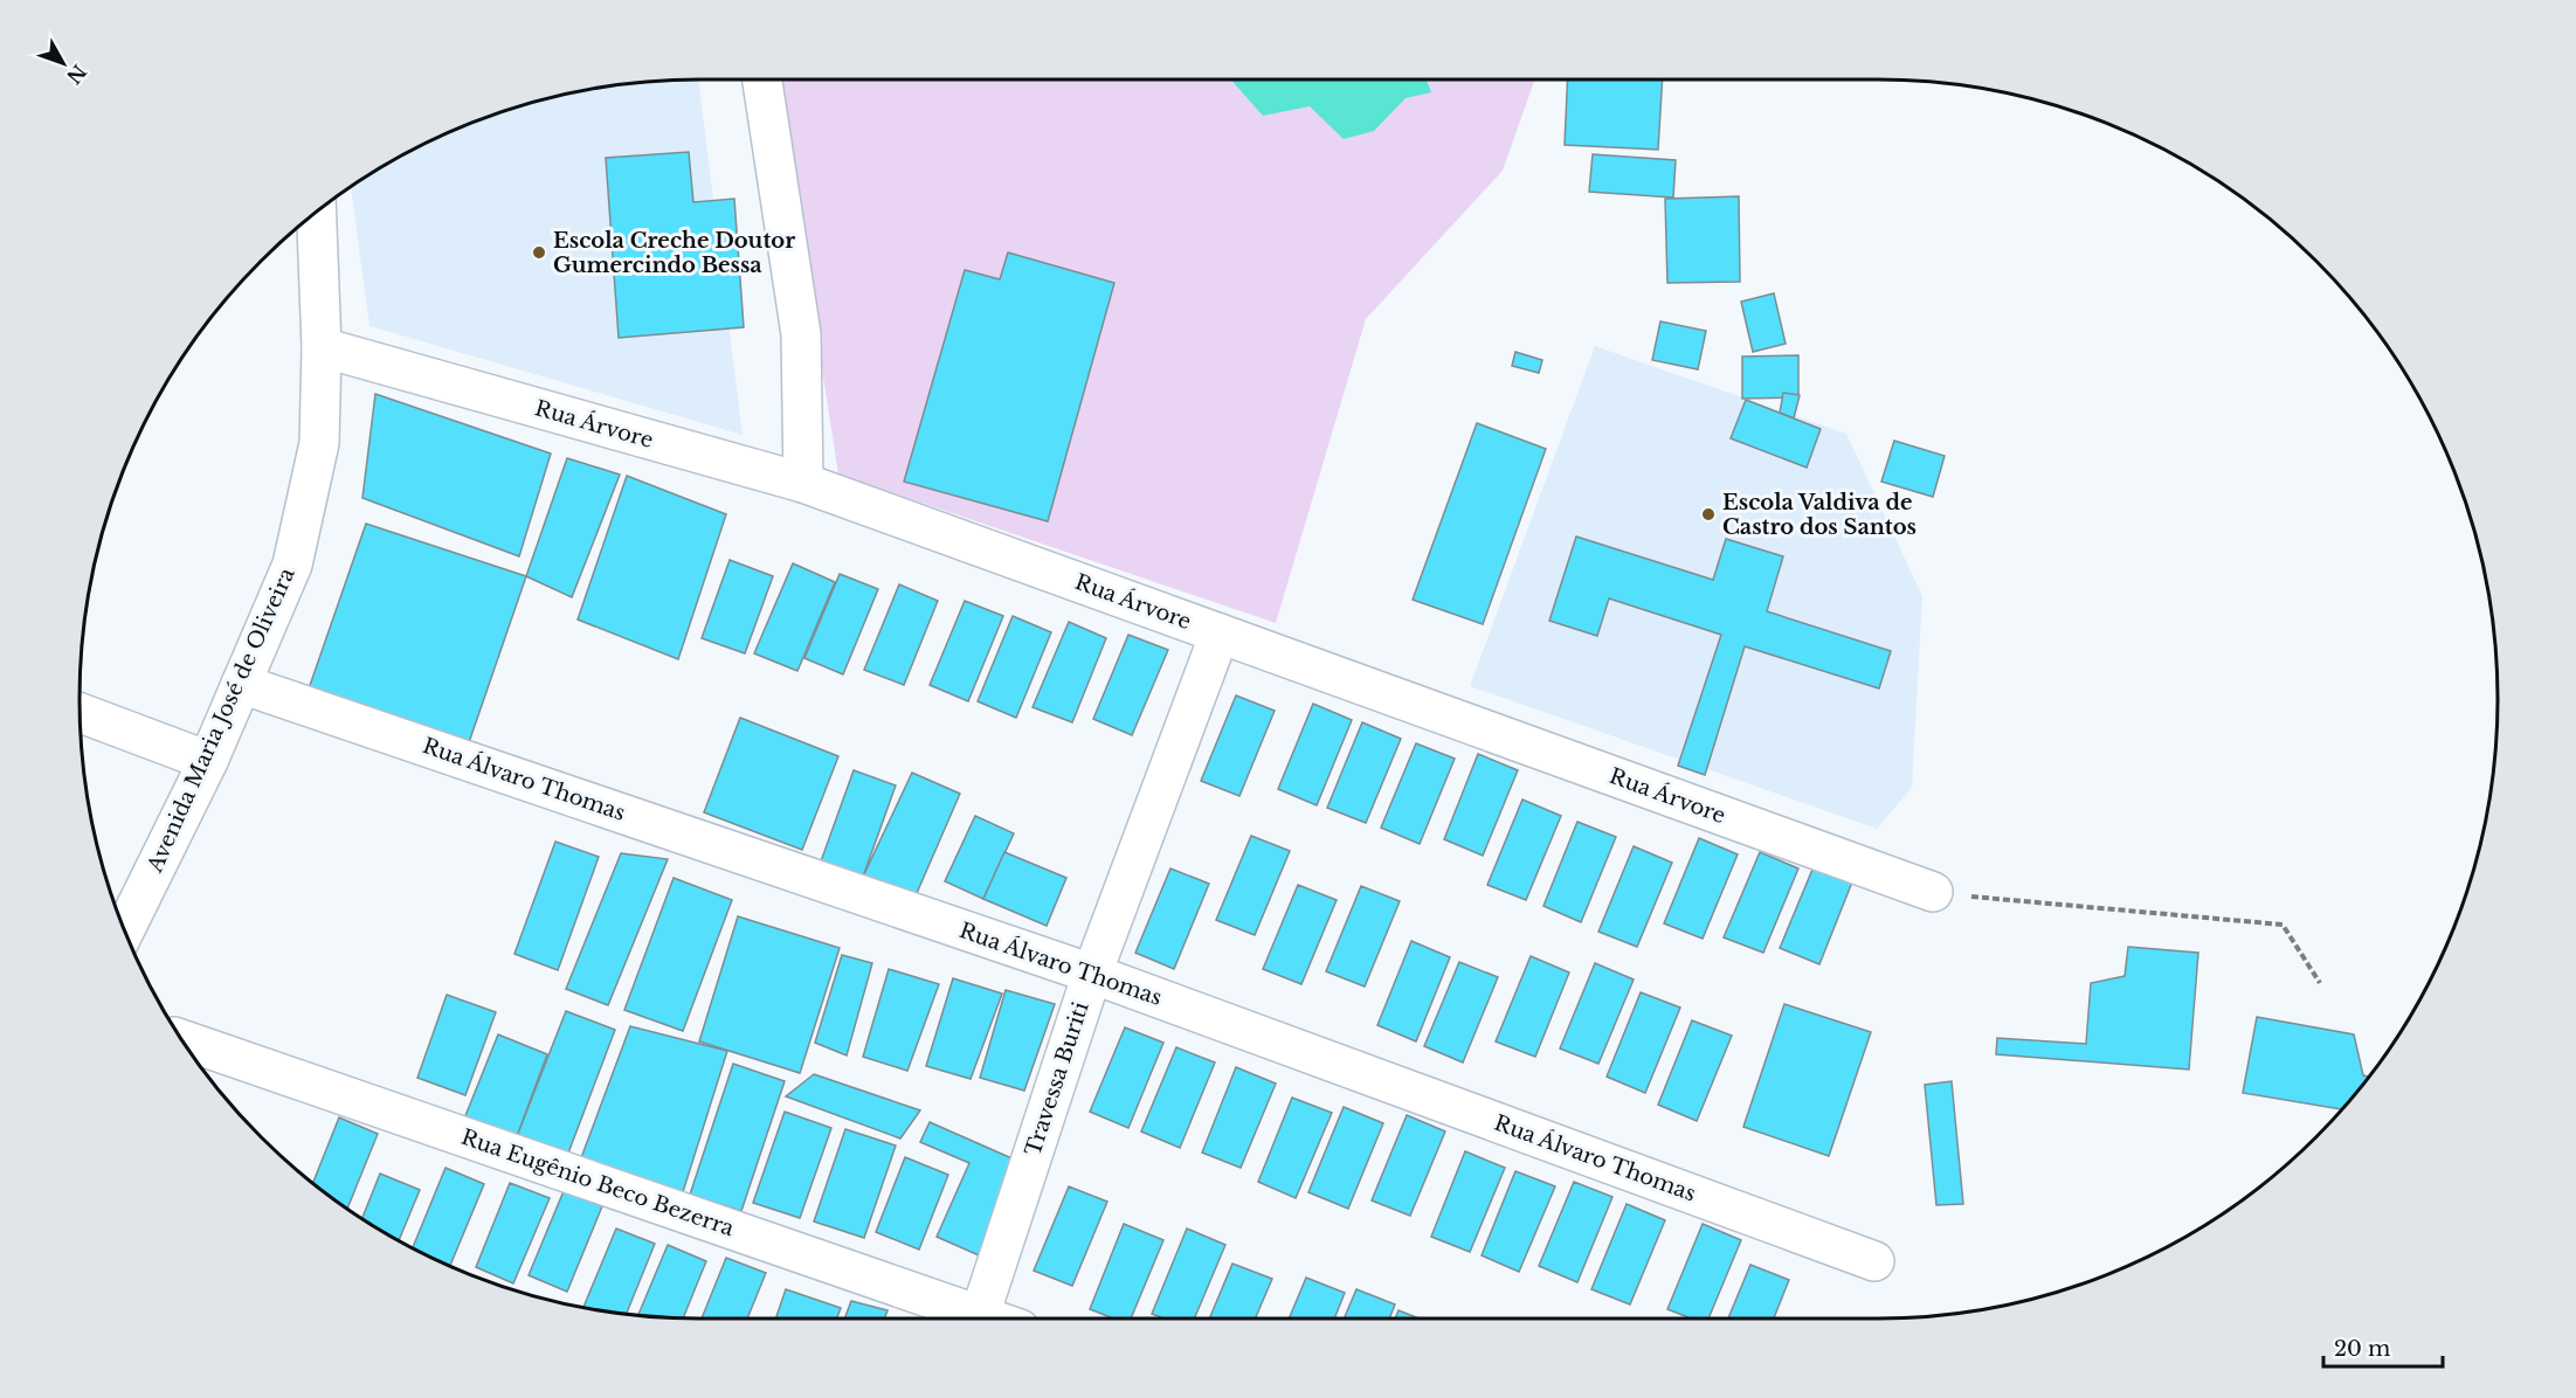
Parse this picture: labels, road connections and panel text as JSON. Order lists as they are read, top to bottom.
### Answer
{
  "streets": {
    "street": [
      "Rua Árvore",
      "Avenida Maria José de Oliveira",
      "Rua Álvaro Thomas",
      "Travessa Buriti",
      "Rua Eugênio Beco Bezerra"
    ]
  },
  "crossings": [
    ["Rua Árvore", "Avenida Maria José de Oliveira"],
    ["Rua Árvore", "Travessa Buriti"],
    ["Avenida Maria José de Oliveira", "Rua Álvaro Thomas"],
    ["Rua Álvaro Thomas", "Travessa Buriti"]
  ],
  "places": ["Escola Creche Doutor Gumercindo Bessa", "Escola Valdiva de Castro dos Santos"],
  "scale_bar": "20 m",
  "north": "bottom right"
}
